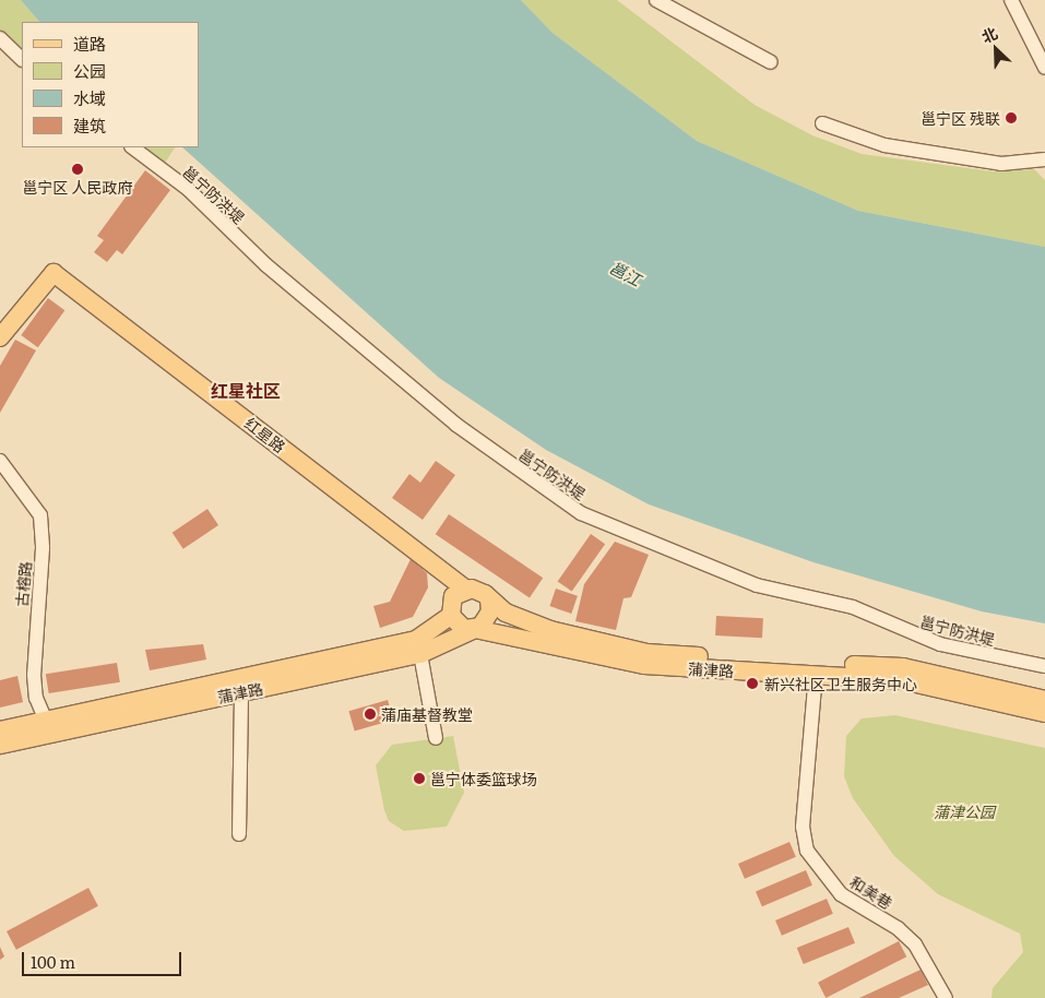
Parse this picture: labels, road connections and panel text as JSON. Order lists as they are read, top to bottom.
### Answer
{
  "streets": {
    "main road": ["红星路", "蒲津路"],
    "street": ["邕宁防洪堤", "古榕路", "和美巷"]
  },
  "crossings": [
    ["红星路", "蒲津路"],
    ["古榕路", "蒲津路"],
    ["蒲津路", "和美巷"]
  ],
  "districts": ["红星社区"],
  "water": ["邕江"],
  "parks": ["蒲津公园"],
  "places": [
    "邕宁区 残联",
    "邕宁区 人民政府",
    "新兴社区卫生服务中心",
    "蒲庙基督教堂",
    "邕宁体委篮球场"
  ],
  "legend": [
    "道路",
    "公园",
    "水域",
    "建筑"
  ],
  "scale_bar": "100 m",
  "north": "top left"
}
